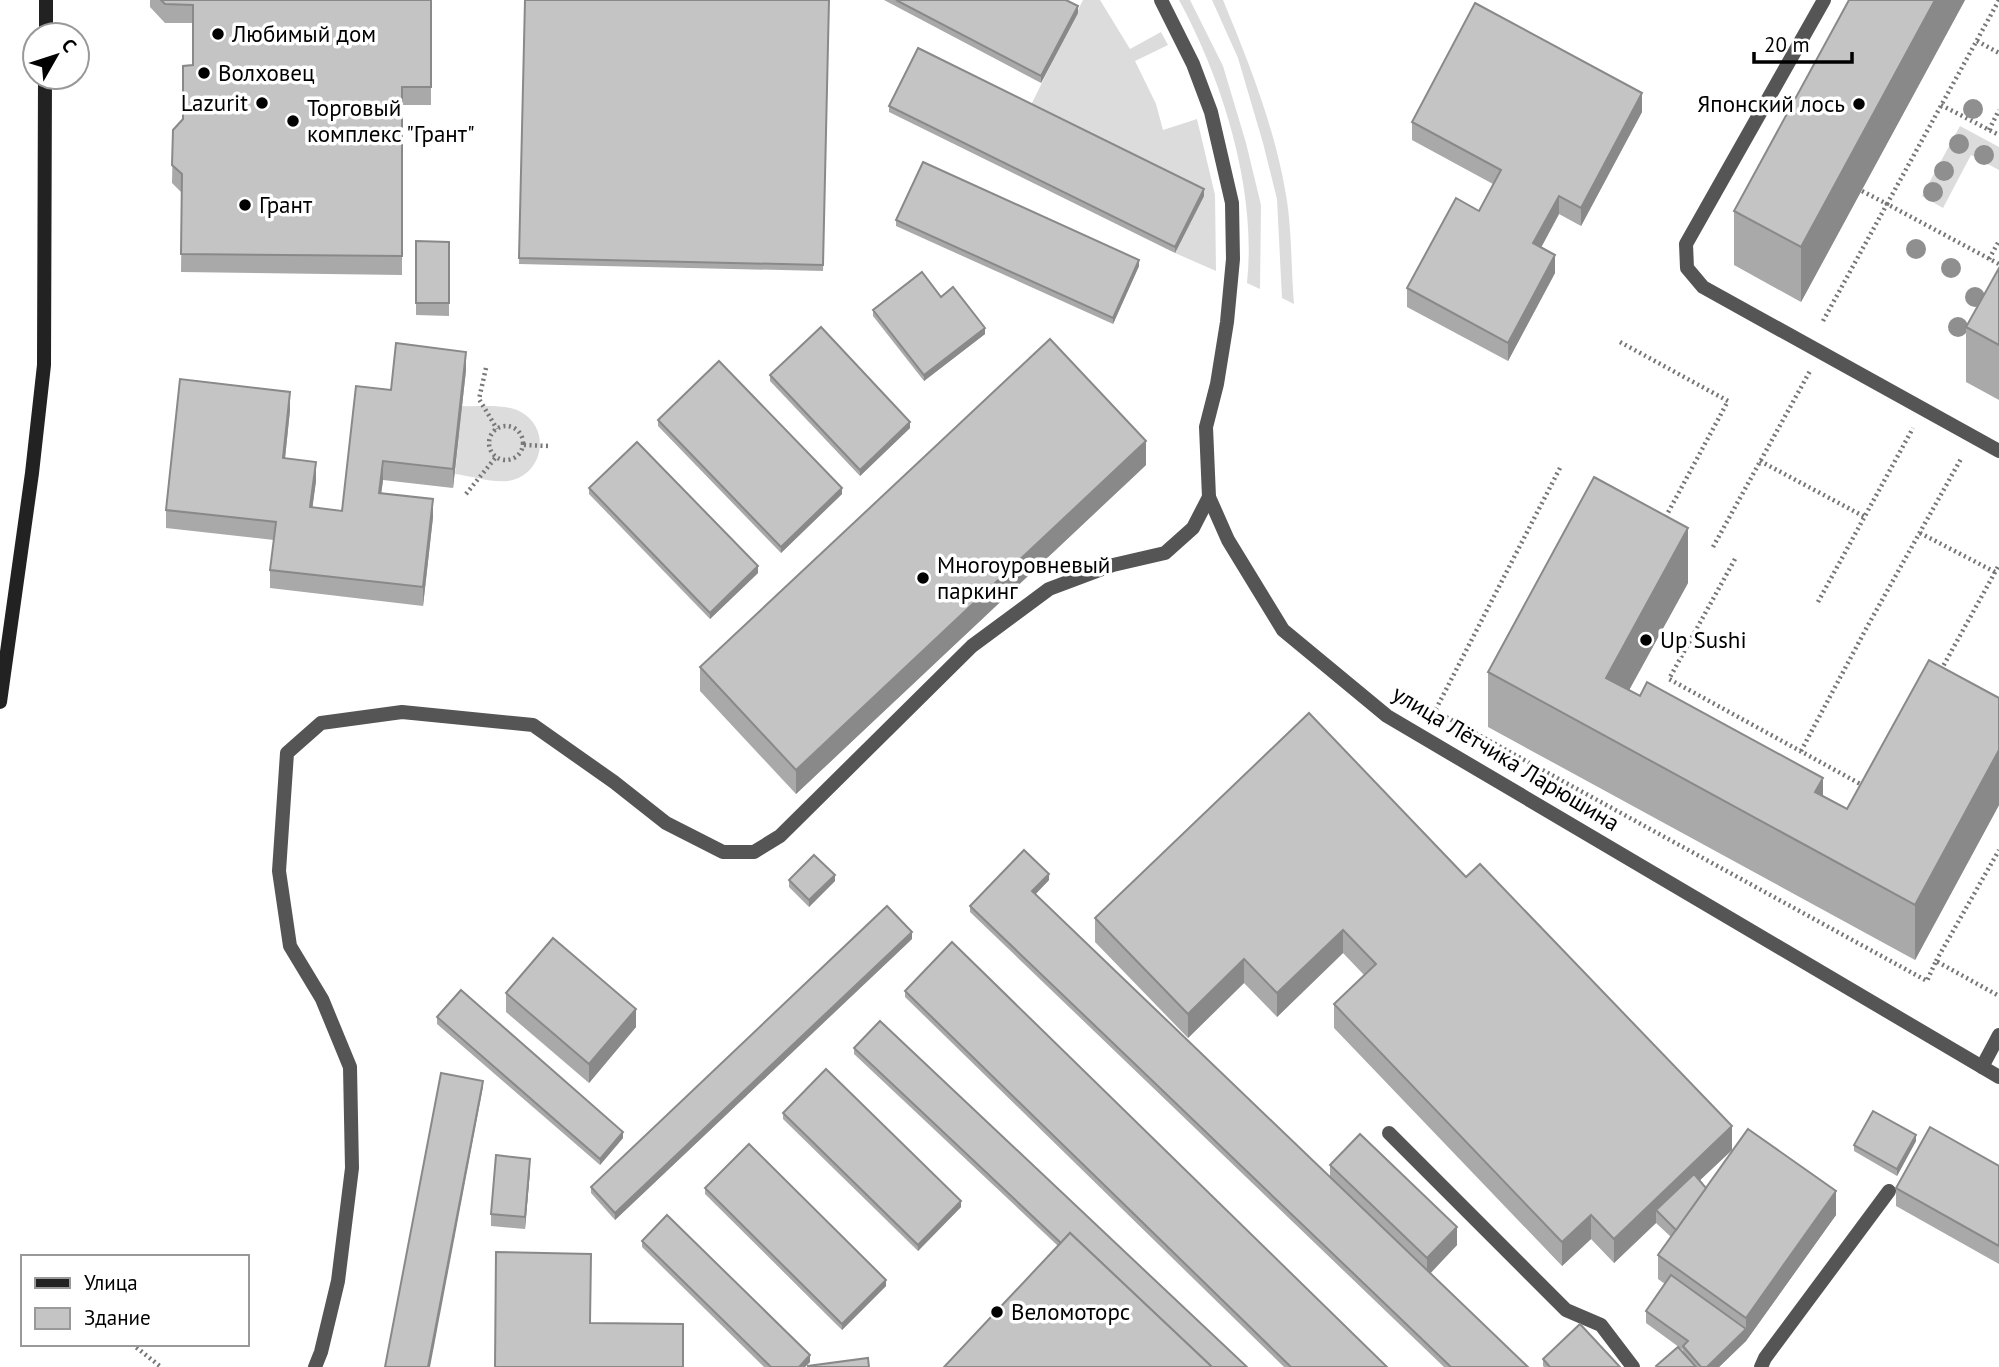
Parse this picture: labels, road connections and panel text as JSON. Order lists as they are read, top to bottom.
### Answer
{
  "streets": {
    "street": ["улица Лётчика Ларюшина"]
  },
  "places": [
    "Любимый дом",
    "Волховец",
    "Lazurit",
    "Японский лось",
    "Торговый комплекс \"Грант\"",
    "Грант",
    "Многоуровневый паркинг",
    "Up Sushi",
    "Веломоторс"
  ],
  "legend": ["Улица", "Здание"],
  "scale_bar": "20 m",
  "north": "top right"
}
